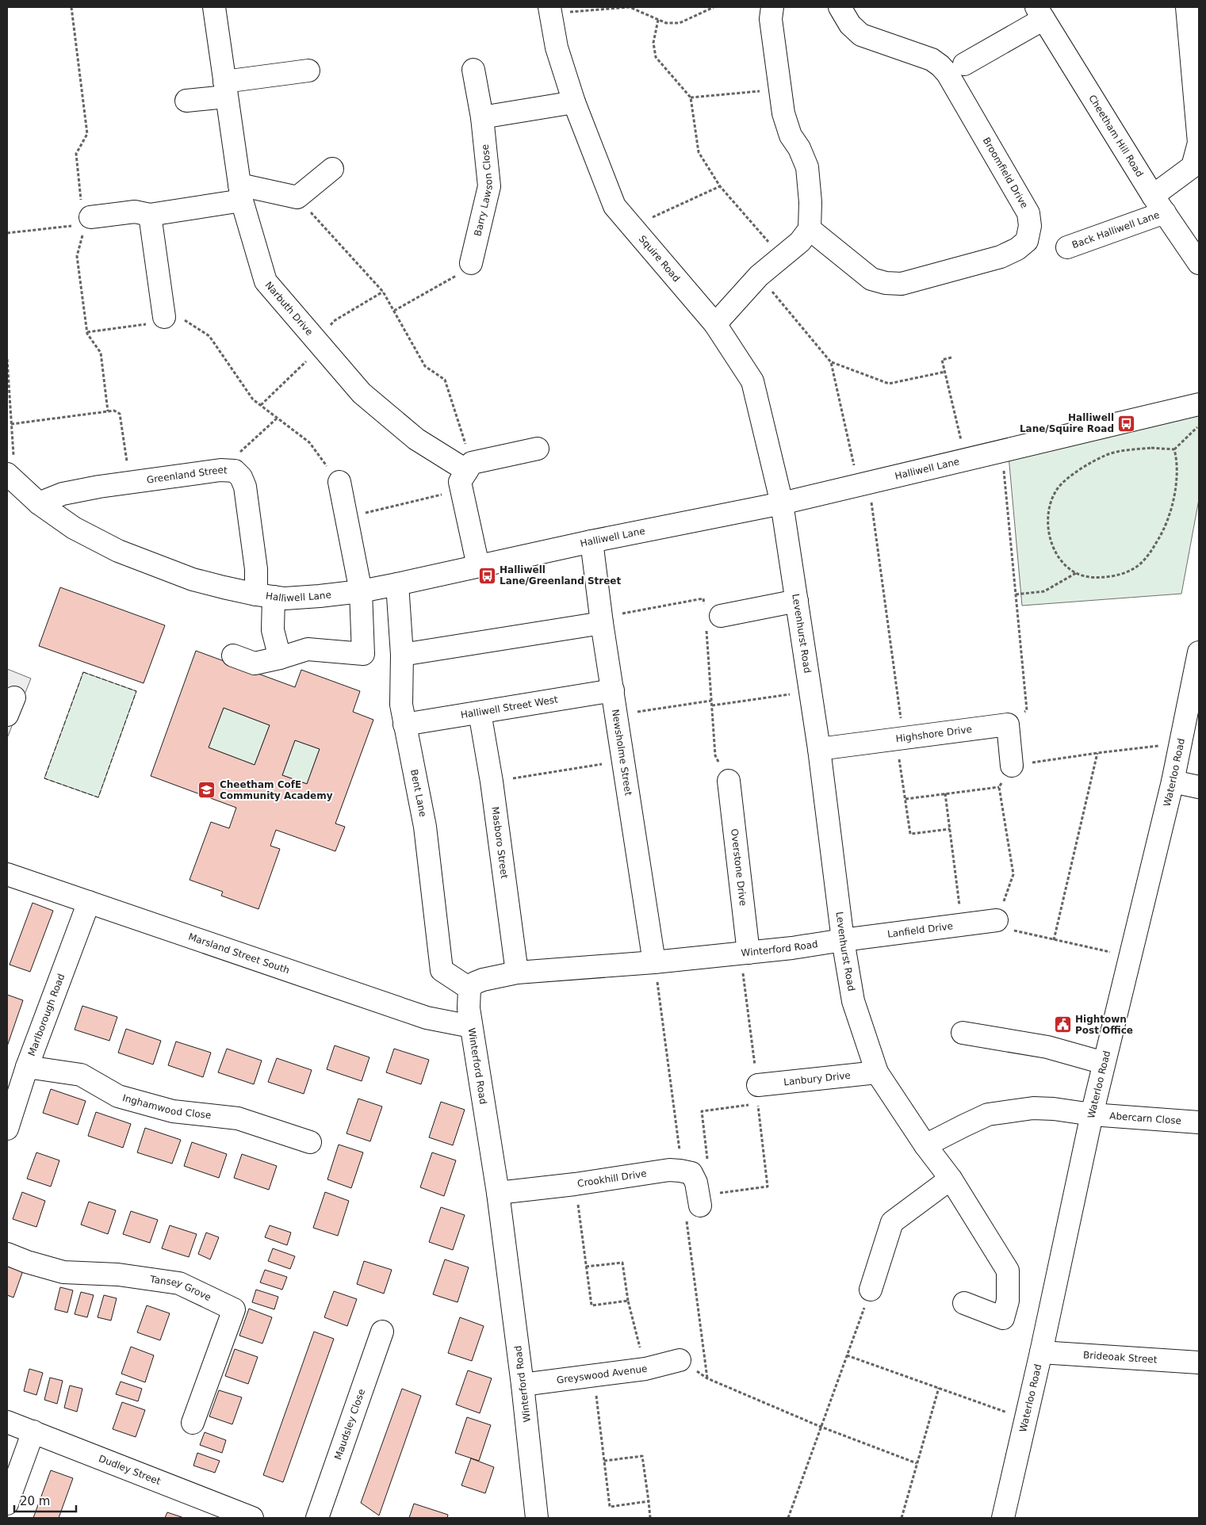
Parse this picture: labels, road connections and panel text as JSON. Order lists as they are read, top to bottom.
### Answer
{
  "streets": {
    "main road": [
      "Cheetham Hill Road",
      "Broomfield Drive",
      "Barry Lawson Close",
      "Back Halliwell Lane",
      "Squire Road",
      "Narbuth Drive",
      "Halliwell Lane",
      "Greenland Street",
      "Levenhurst Road",
      "Halliwell Street West",
      "Highshore Drive",
      "Newsholme Street",
      "Waterloo Road",
      "Bent Lane",
      "Masboro Street",
      "Overstone Drive",
      "Lanfield Drive",
      "Winterford Road",
      "Marsland Street South",
      "Marlborough Road",
      "Lanbury Drive",
      "Inghamwood Close",
      "Abercarn Close",
      "Crookhill Drive",
      "Tansey Grove",
      "Brideoak Street",
      "Greyswood Avenue",
      "Maudsley Close",
      "Dudley Street"
    ]
  },
  "crossings": [
    ["Cheetham Hill Road", "Back Halliwell Lane"],
    ["Squire Road", "Halliwell Lane"],
    ["Squire Road", "Levenhurst Road"],
    ["Halliwell Lane", "Greenland Street"],
    ["Halliwell Lane", "Levenhurst Road"],
    ["Halliwell Lane", "Newsholme Street"],
    ["Halliwell Lane", "Bent Lane"],
    ["Levenhurst Road", "Highshore Drive"],
    ["Levenhurst Road", "Lanfield Drive"],
    ["Levenhurst Road", "Winterford Road"],
    ["Levenhurst Road", "Lanbury Drive"],
    ["Levenhurst Road", "Abercarn Close"],
    ["Halliwell Street West", "Newsholme Street"],
    ["Halliwell Street West", "Bent Lane"],
    ["Halliwell Street West", "Masboro Street"],
    ["Newsholme Street", "Winterford Road"],
    ["Waterloo Road", "Abercarn Close"],
    ["Waterloo Road", "Brideoak Street"],
    ["Bent Lane", "Winterford Road"],
    ["Masboro Street", "Winterford Road"],
    ["Overstone Drive", "Winterford Road"],
    ["Lanfield Drive", "Winterford Road"],
    ["Winterford Road", "Marsland Street South"],
    ["Winterford Road", "Crookhill Drive"],
    ["Winterford Road", "Greyswood Avenue"],
    ["Marsland Street South", "Marlborough Road"],
    ["Marlborough Road", "Inghamwood Close"]
  ],
  "places": {
    "bus stop": ["Halliwell Lane/Squire Road", "Halliwell Lane/Greenland Street"],
    "school or university": ["Cheetham CofE Community Academy"],
    "public building": ["Hightown Post Office"]
  },
  "scale_bar": "20 m"
}
